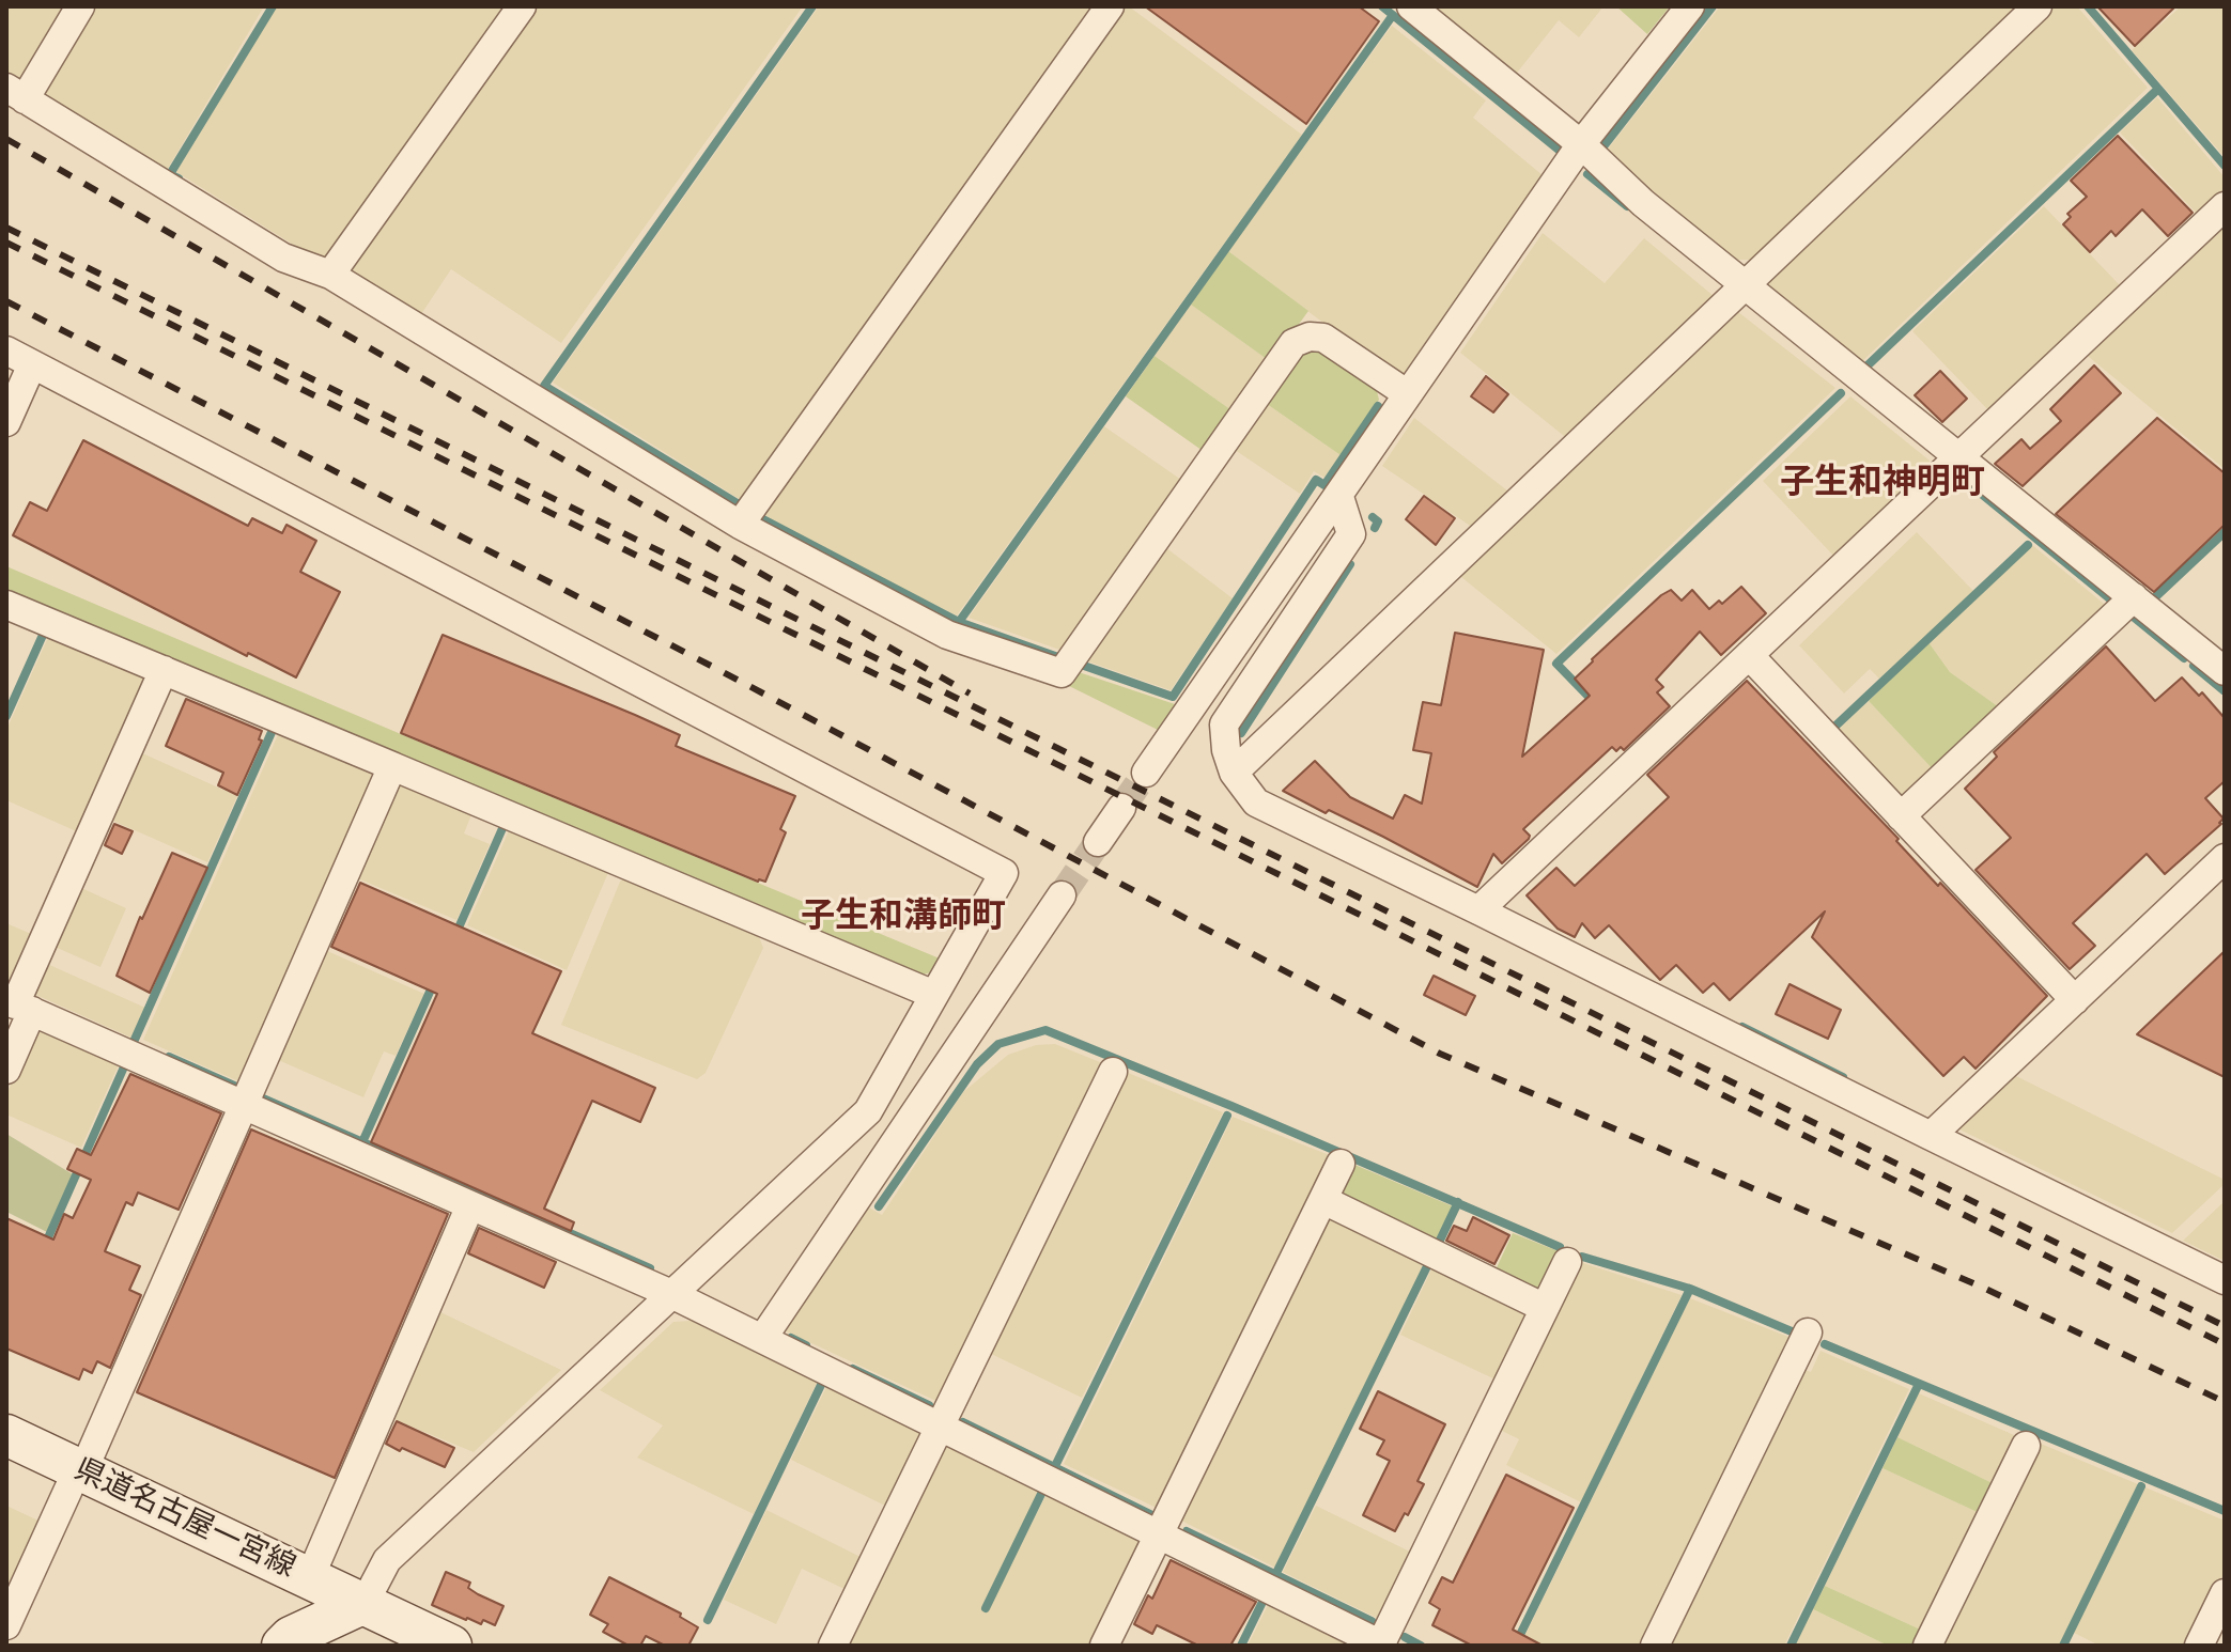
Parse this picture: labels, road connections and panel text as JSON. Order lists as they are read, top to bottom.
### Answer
{
  "streets": {
    "main road": ["県道名古屋一宮線"]
  },
  "districts": ["子生和神明町", "子生和溝師町"]
}
